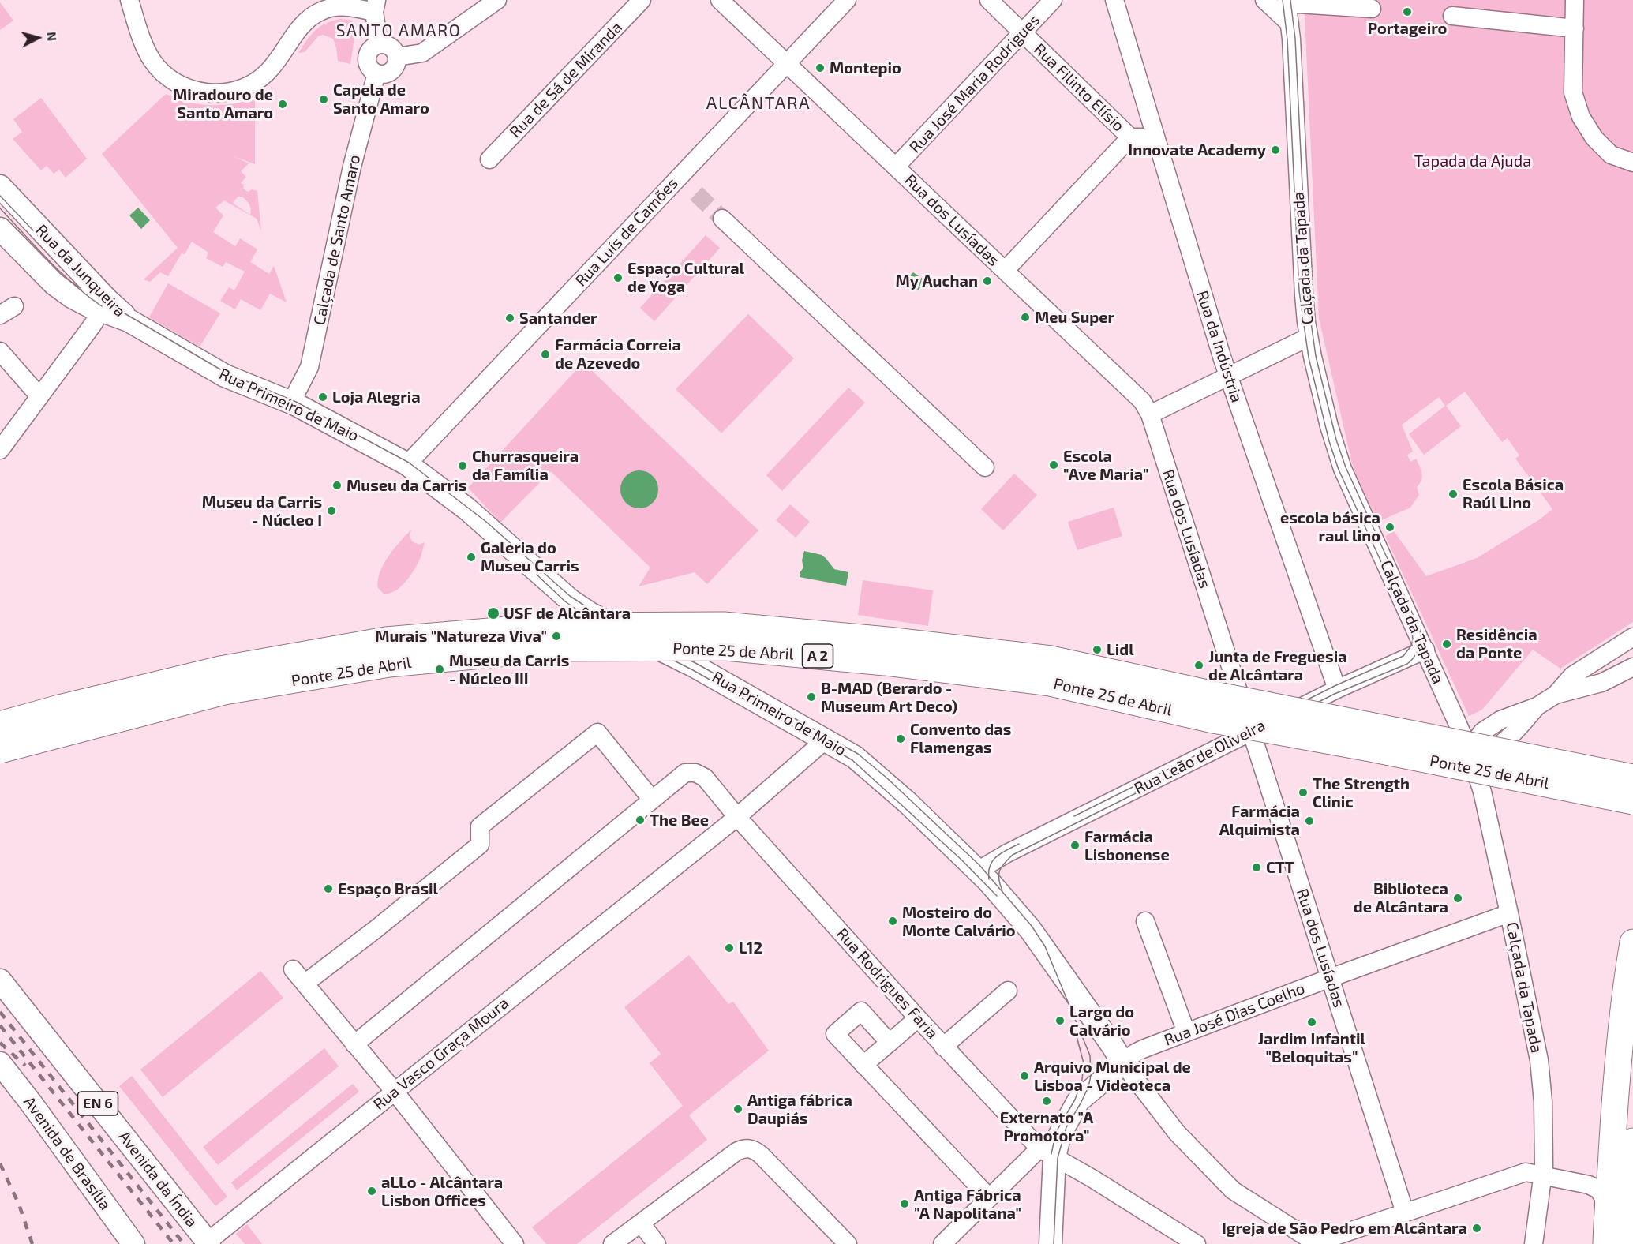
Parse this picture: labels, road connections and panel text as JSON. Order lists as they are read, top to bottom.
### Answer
{
  "streets": {
    "highway": ["Ponte 25 de Abril", "A 2"],
    "main road": [
      "Rua da Junqueira",
      "Rua Primeiro de Maio",
      "EN 6",
      "Avenida de Brasília",
      "Avenida da Índia"
    ],
    "street": [
      "Rua de Sá de Miranda",
      "Rua José Maria Rodrigues",
      "Rua Filinto Elísio",
      "Rua dos Lusíadas",
      "Rua Luís de Camões",
      "Calçada de Santo Amaro",
      "Calçada da Tapada",
      "Rua da Indústria",
      "Rua Leão de Oliveira",
      "Rua Rodrigues Faria",
      "Rua José Dias Coelho",
      "Rua Vasco Graça Moura"
    ]
  },
  "crossings": [
    ["Rua José Maria Rodrigues", "Rua Filinto Elísio"],
    ["Rua José Maria Rodrigues", "Rua dos Lusíadas"],
    ["Rua Filinto Elísio", "Rua da Indústria"],
    ["Rua dos Lusíadas", "Rua Luís de Camões"],
    ["Rua dos Lusíadas", "Rua Leão de Oliveira"],
    ["Rua dos Lusíadas", "Rua José Dias Coelho"],
    ["Rua Luís de Camões", "Rua Primeiro de Maio"],
    ["Calçada de Santo Amaro", "Rua Primeiro de Maio"],
    ["Calçada da Tapada", "Rua Leão de Oliveira"],
    ["Calçada da Tapada", "Rua José Dias Coelho"],
    ["Rua da Junqueira", "Rua Primeiro de Maio"],
    ["Rua da Indústria", "Rua Leão de Oliveira"],
    ["Rua Primeiro de Maio", "Rua Leão de Oliveira"],
    ["Rua Primeiro de Maio", "Rua José Dias Coelho"],
    ["Rua Rodrigues Faria", "Rua Vasco Graça Moura"],
    ["Rua Vasco Graça Moura", "Avenida da Índia"]
  ],
  "districts": ["SANTO AMARO", "ALCÂNTARA"],
  "parks": ["Tapada da Ajuda"],
  "places": [
    "Portageiro",
    "Montepio",
    "Capela de Santo Amaro",
    "Miradouro de Santo Amaro",
    "Innovate Academy",
    "Espaço Cultural de Yoga",
    "My Auchan",
    "Meu Super",
    "Santander",
    "Farmácia Correia de Azevedo",
    "Loja Alegria",
    "Escola \"Ave Maria\"",
    "Churrasqueira da Família",
    "Museu da Carris",
    "Escola Básica Raúl Lino",
    "Museu da Carris - Núcleo I",
    "escola básica raul lino",
    "Galeria do Museu Carris",
    "USF de Alcântara",
    "Murais \"Natureza Viva\"",
    "Residência da Ponte",
    "Lidl",
    "Junta de Freguesia de Alcântara",
    "Museu da Carris - Núcleo III",
    "B-MAD (Berardo - Museum Art Deco)",
    "Convento das Flamengas",
    "The Strength Clinic",
    "The Bee",
    "Farmácia Alquimista",
    "Farmácia Lisbonense",
    "CTT",
    "Espaço Brasil",
    "Biblioteca de Alcântara",
    "Mosteiro do Monte Calvário",
    "L12",
    "Largo do Calvário",
    "Jardim Infantil \"Beloquitas\"",
    "Arquivo Municipal de Lisboa - Videoteca",
    "Externato \"A Promotora\"",
    "Antiga fábrica Daupiás",
    "aLLo - Alcântara Lisbon Offices",
    "Antiga Fábrica \"A Napolitana\"",
    "Igreja de São Pedro em Alcântara"
  ],
  "north": "right"
}
